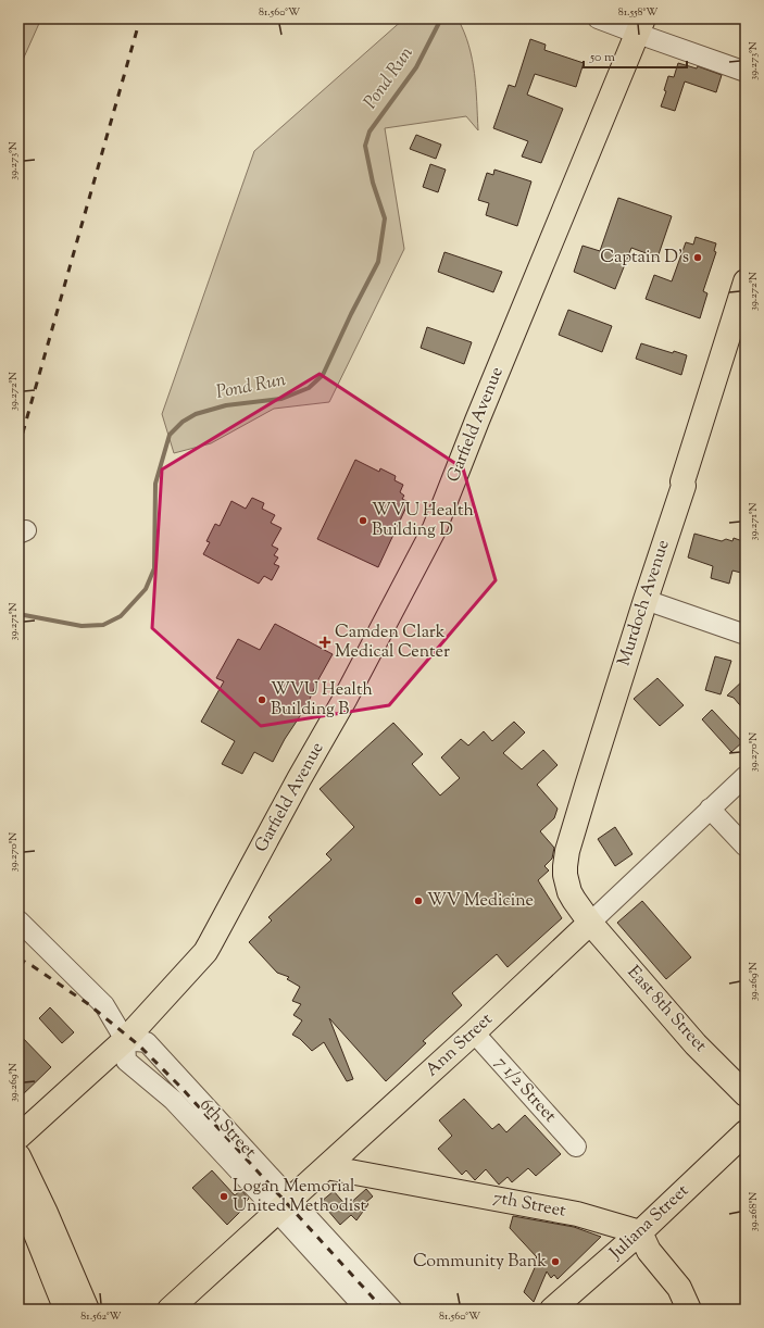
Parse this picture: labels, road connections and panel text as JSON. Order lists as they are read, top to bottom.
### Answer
{
  "streets": {
    "main road": [
      "Garfield Avenue",
      "Murdoch Avenue",
      "East 8th Street",
      "Ann Street",
      "7th Street",
      "Juliana Street"
    ],
    "street": ["7 1/2 Street", "6th Street"]
  },
  "crossings": [
    ["Garfield Avenue", "6th Street"],
    ["Murdoch Avenue", "East 8th Street"],
    ["Murdoch Avenue", "Ann Street"],
    ["East 8th Street", "Ann Street"],
    ["Ann Street", "7 1/2 Street"],
    ["Ann Street", "6th Street"],
    ["Ann Street", "7th Street"],
    ["7th Street", "Juliana Street"]
  ],
  "water": ["Pond Run"],
  "places": {
    "other": [
      "Captain D's",
      "WVU Health Building D",
      "WVU Health Building B",
      "WV Medicine",
      "Logan Memorial United Methodist",
      "Community Bank"
    ],
    "health": ["Camden Clark Medical Center"]
  },
  "scale_bar": "50 m",
  "coordinates": [
    "81.560°W",
    "81.558°W",
    "39.273°N",
    "39.272°N",
    "39.271°N",
    "39.270°N",
    "39.269°N",
    "39.268°N",
    "81.562°W"
  ]
}
